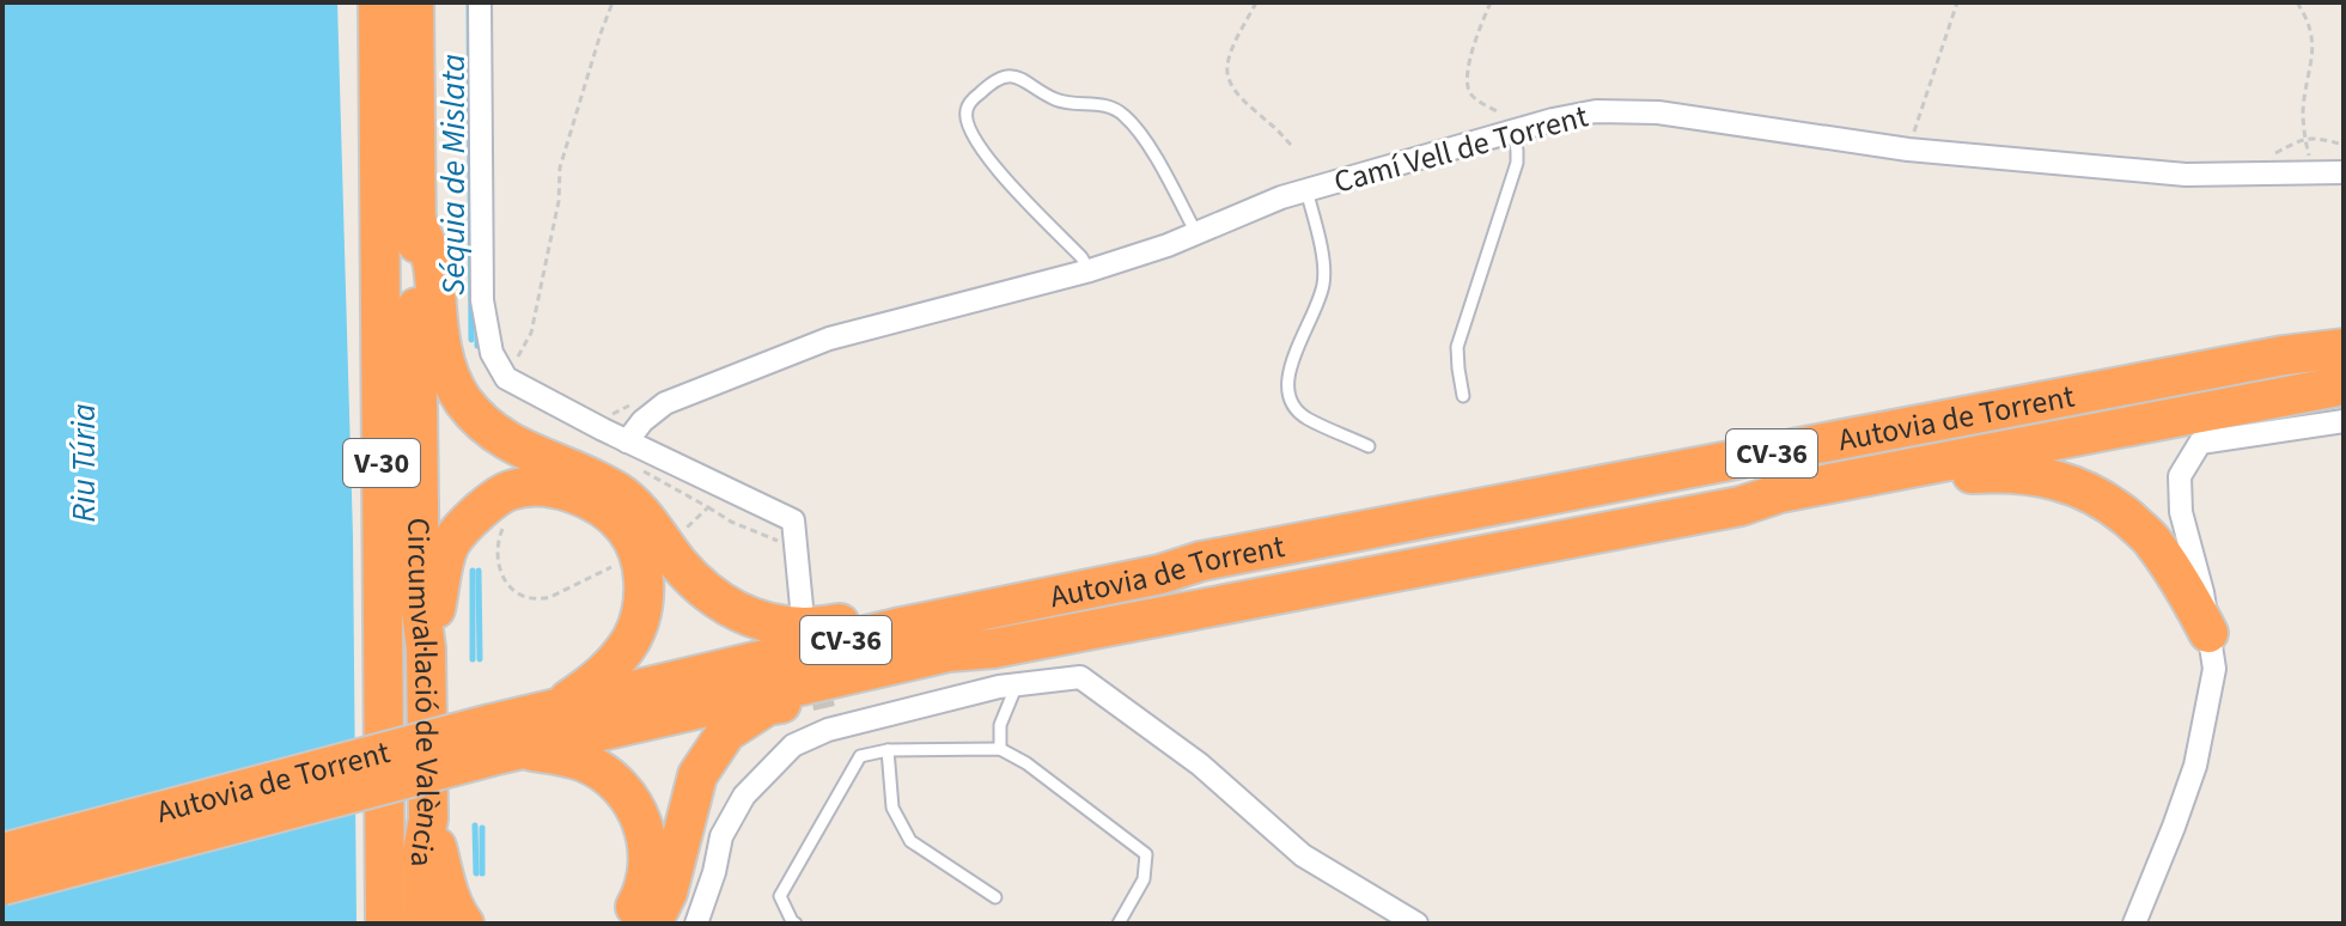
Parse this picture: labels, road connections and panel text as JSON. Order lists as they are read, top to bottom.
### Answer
{
  "streets": {
    "highway": [
      "Autovia de Torrent",
      "CV-36",
      "V-30",
      "Circumval·lació de València"
    ],
    "street": ["Camí Vell de Torrent"]
  },
  "water": ["Séquia de Mislata", "Riu Túria"]
}
